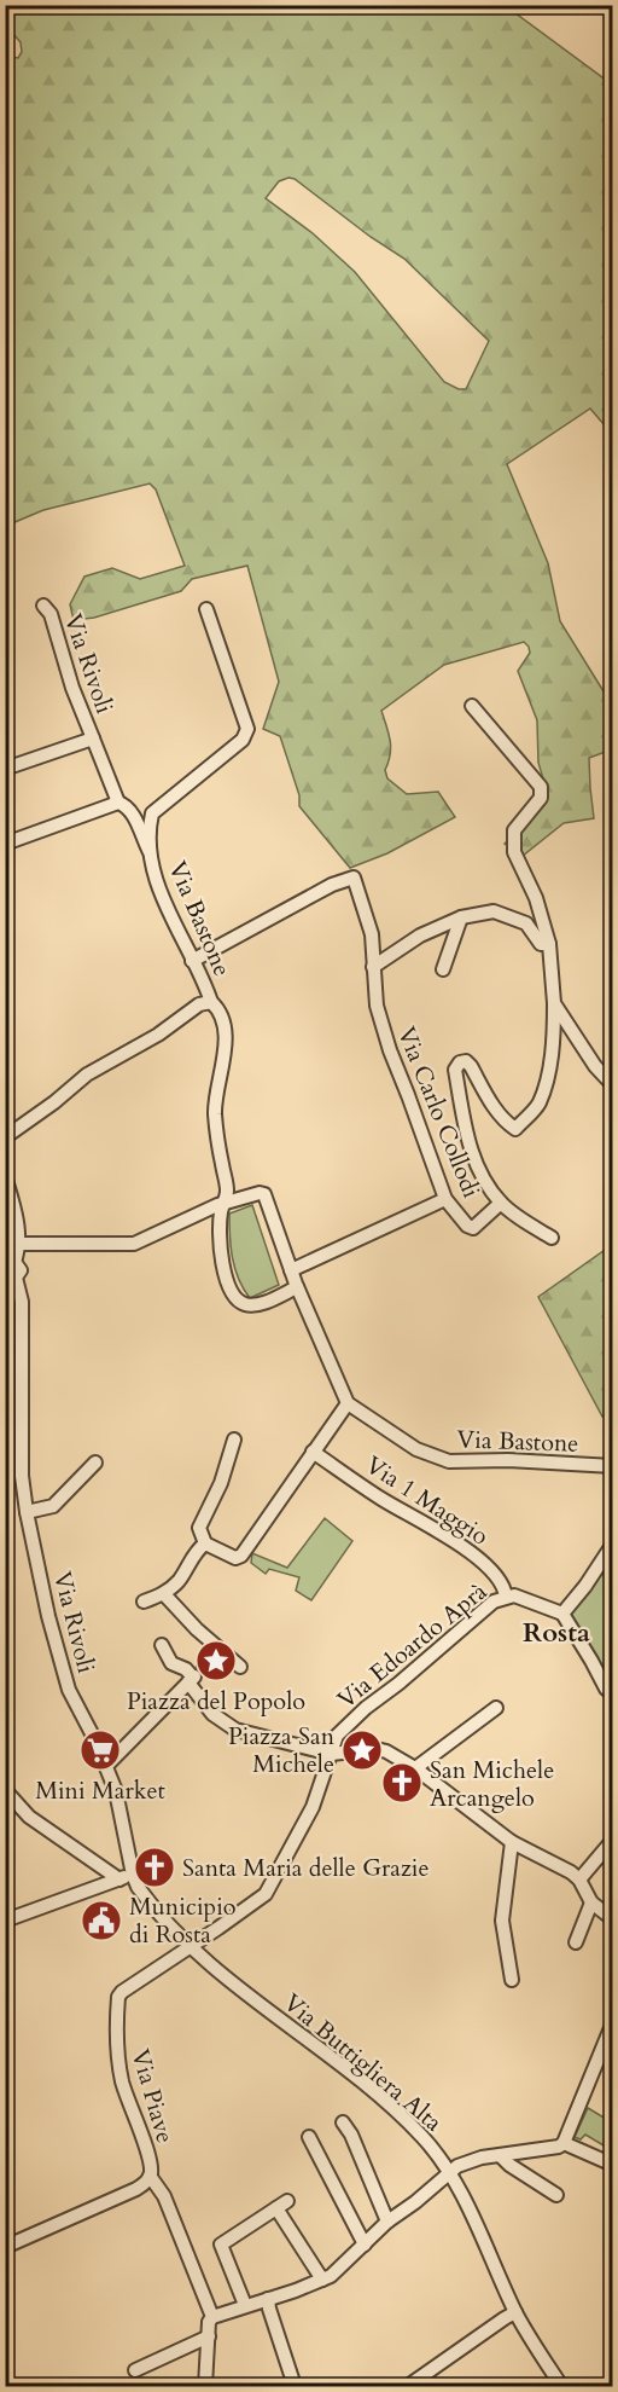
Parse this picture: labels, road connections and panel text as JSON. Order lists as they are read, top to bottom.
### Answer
{
  "streets": {
    "street": [
      "Via Rivoli",
      "Via Bastone",
      "Via Carlo Collodi",
      "Via 1 Maggio",
      "Via Edoardo Aprà",
      "Via Buttigliera Alta",
      "Via Piave"
    ]
  },
  "crossings": [
    ["Via Rivoli", "Via Bastone"],
    ["Via Rivoli", "Via Edoardo Aprà"],
    ["Via Rivoli", "Via Buttigliera Alta"],
    ["Via Rivoli", "Via Piave"],
    ["Via Bastone", "Via Carlo Collodi"],
    ["Via 1 Maggio", "Via Edoardo Aprà"],
    ["Via Edoardo Aprà", "Via Buttigliera Alta"],
    ["Via Edoardo Aprà", "Via Piave"],
    ["Via Buttigliera Alta", "Via Piave"]
  ],
  "districts": ["Rosta"],
  "places": {
    "place": ["Piazza del Popolo", "Piazza San Michele"],
    "supermarket": ["Mini Market"],
    "church": ["San Michele Arcangelo", "Santa Maria delle Grazie"],
    "public building": ["Municipio di Rosta"]
  }
}
